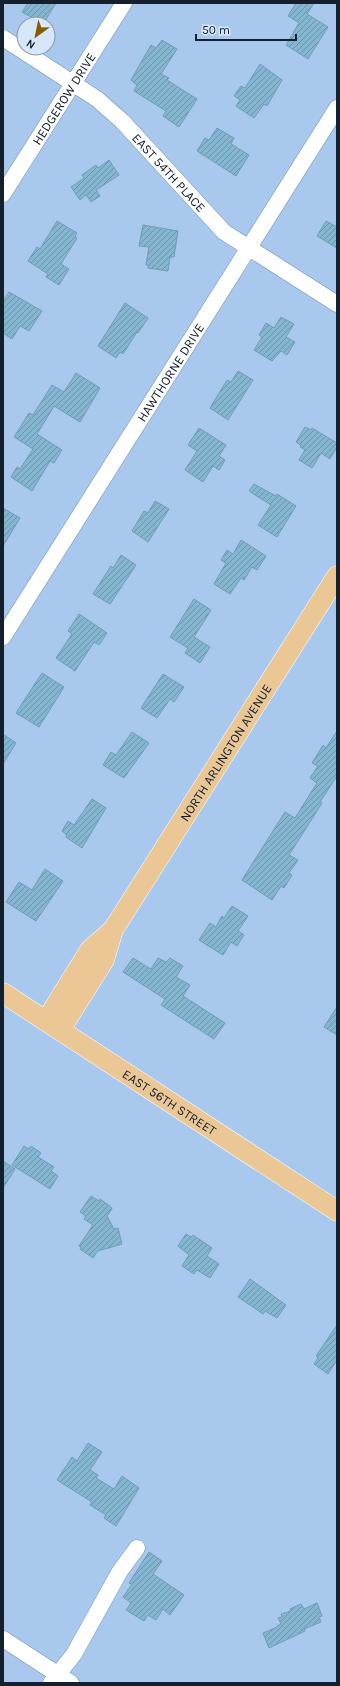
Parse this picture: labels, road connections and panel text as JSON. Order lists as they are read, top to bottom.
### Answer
{
  "streets": {
    "main road": ["NORTH ARLINGTON AVENUE", "EAST 56TH STREET"],
    "street": ["HEDGEROW DRIVE", "EAST 54TH PLACE", "HAWTHORNE DRIVE"]
  },
  "crossings": [
    ["HEDGEROW DRIVE", "EAST 54TH PLACE"],
    ["EAST 54TH PLACE", "HAWTHORNE DRIVE"],
    ["NORTH ARLINGTON AVENUE", "EAST 56TH STREET"]
  ],
  "scale_bar": "50 m",
  "north": "bottom left"
}
